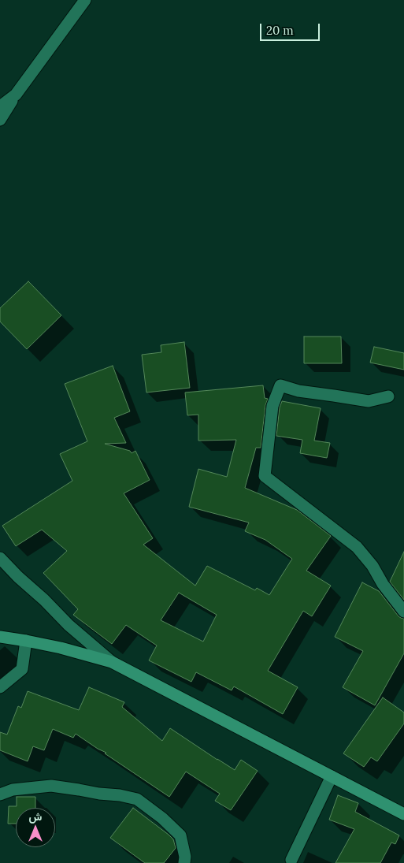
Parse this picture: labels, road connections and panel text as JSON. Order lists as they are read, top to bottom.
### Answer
{
  "scale_bar": "20 m",
  "north": "top"
}
